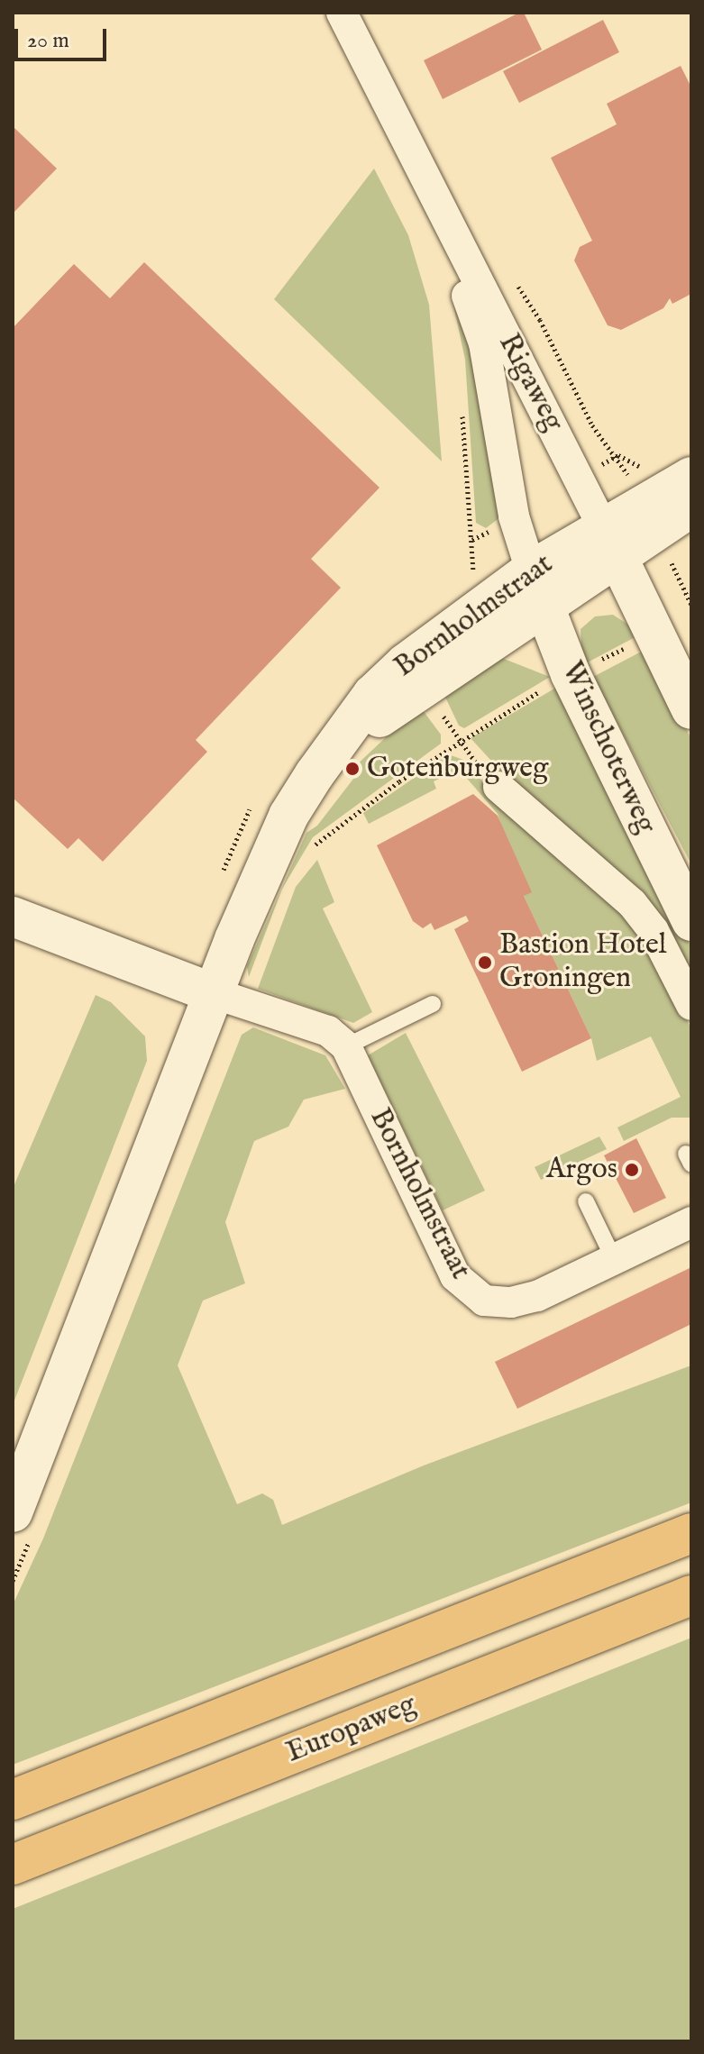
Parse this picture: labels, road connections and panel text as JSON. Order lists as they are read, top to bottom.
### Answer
{
  "streets": {
    "highway": ["Europaweg"],
    "street": ["Rigaweg", "Bornholmstraat", "Winschoterweg"]
  },
  "crossings": [
    ["Rigaweg", "Bornholmstraat"],
    ["Rigaweg", "Winschoterweg"],
    ["Bornholmstraat", "Winschoterweg"]
  ],
  "places": ["Gotenburgweg", "Bastion Hotel Groningen", "Argos"],
  "scale_bar": "20 m"
}
